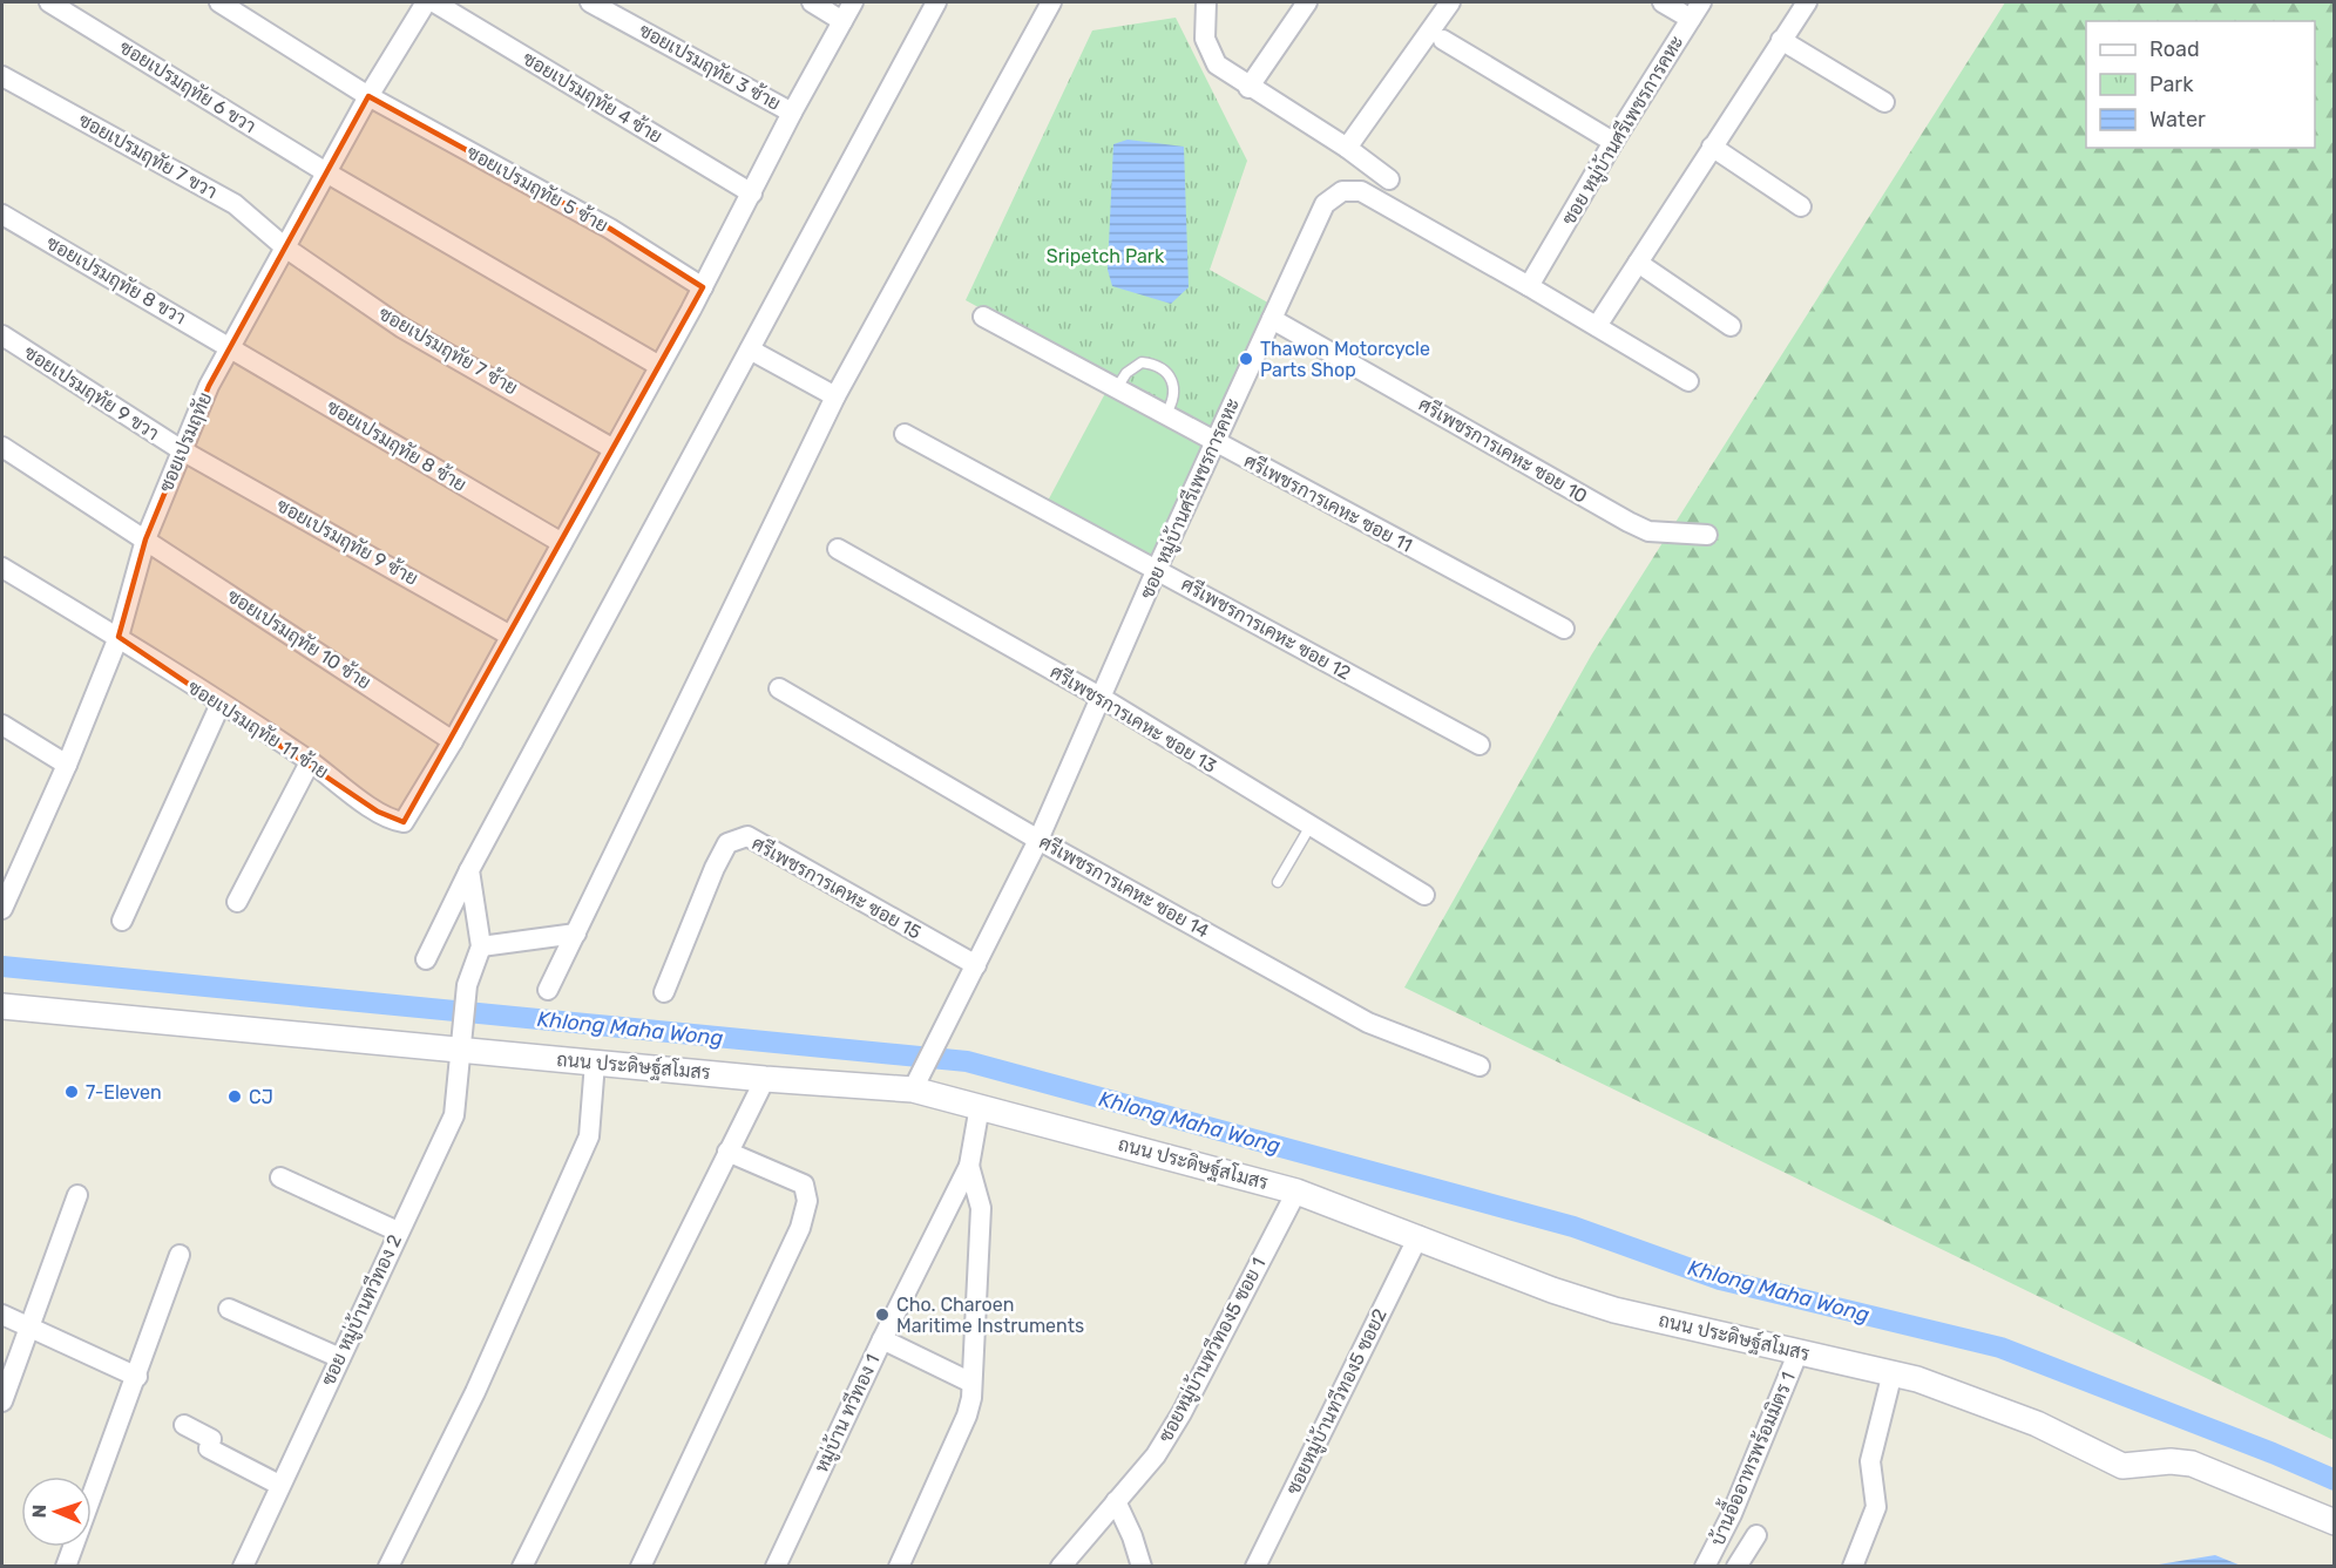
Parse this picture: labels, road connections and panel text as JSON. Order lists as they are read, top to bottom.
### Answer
{
  "streets": {
    "street": [
      "ซอยเปรมฤทัย 3 ซ้าย",
      "ซอยเปรมฤทัย 6 ขวา",
      "ซอยเปรมฤทัย 4 ซ้าย",
      "ซอย หมู่บ้านศรีเพชรการคหะ",
      "ซอยเปรมฤทัย 7 ขวา",
      "ซอยเปรมฤทัย 5 ซ้าย",
      "ซอยเปรมฤทัย 8 ขวา",
      "ซอยเปรมฤทัย 7 ซ้าย",
      "ซอยเปรมฤทัย 9 ขวา",
      "ซอยเปรมฤทัย",
      "ซอยเปรมฤทัย 8 ซ้าย",
      "ศรีเพชรการเคหะ ซอย 10",
      "ศรีเพชรการเคหะ ซอย 11",
      "ซอยเปรมฤทัย 9 ซ้าย",
      "ศรีเพชรการเคหะ ซอย 12",
      "ซอยเปรมฤทัย 10 ซ้าย",
      "ศรีเพชรการเคหะ ซอย 13",
      "ซอยเปรมฤทัย 11 ซ้าย",
      "ศรีเพชรการเคหะ ซอย 14",
      "ศรีเพชรการเคหะ ซอย 15",
      "ถนน ประดิษฐ์สโมสร",
      "ซอย หมู่บ้านทวีทอง 2",
      "ซอยหมู่บ้านทวีทอง5 ซอย 1",
      "ซอยหมู่บ้านทวีทอง5 ซอย2",
      "หมู่บ้าน ทวีทอง 1",
      "บ้านอื้ออาทรพร้อมมิตร 1"
    ]
  },
  "crossings": [
    ["ซอยเปรมฤทัย 6 ขวา", "ซอยเปรมฤทัย"],
    ["ซอย หมู่บ้านศรีเพชรการคหะ", "ศรีเพชรการเคหะ ซอย 10"],
    ["ซอย หมู่บ้านศรีเพชรการคหะ", "ศรีเพชรการเคหะ ซอย 11"],
    ["ซอย หมู่บ้านศรีเพชรการคหะ", "ศรีเพชรการเคหะ ซอย 12"],
    ["ซอย หมู่บ้านศรีเพชรการคหะ", "ศรีเพชรการเคหะ ซอย 13"],
    ["ซอย หมู่บ้านศรีเพชรการคหะ", "ศรีเพชรการเคหะ ซอย 14"],
    ["ซอย หมู่บ้านศรีเพชรการคหะ", "ศรีเพชรการเคหะ ซอย 15"],
    ["ซอย หมู่บ้านศรีเพชรการคหะ", "ถนน ประดิษฐ์สโมสร"],
    ["ซอยเปรมฤทัย 7 ขวา", "ซอยเปรมฤทัย 7 ซ้าย"],
    ["ซอยเปรมฤทัย 7 ขวา", "ซอยเปรมฤทัย"],
    ["ซอยเปรมฤทัย 5 ซ้าย", "ซอยเปรมฤทัย"],
    ["ซอยเปรมฤทัย 8 ขวา", "ซอยเปรมฤทัย"],
    ["ซอยเปรมฤทัย 8 ขวา", "ซอยเปรมฤทัย 8 ซ้าย"],
    ["ซอยเปรมฤทัย 7 ซ้าย", "ซอยเปรมฤทัย"],
    ["ซอยเปรมฤทัย 9 ขวา", "ซอยเปรมฤทัย"],
    ["ซอยเปรมฤทัย 9 ขวา", "ซอยเปรมฤทัย 9 ซ้าย"],
    ["ซอยเปรมฤทัย", "ซอยเปรมฤทัย 8 ซ้าย"],
    ["ซอยเปรมฤทัย", "ซอยเปรมฤทัย 9 ซ้าย"],
    ["ซอยเปรมฤทัย", "ซอยเปรมฤทัย 10 ซ้าย"],
    ["ซอยเปรมฤทัย", "ซอยเปรมฤทัย 11 ซ้าย"],
    ["ซอยเปรมฤทัย 10 ซ้าย", "ซอยเปรมฤทัย 11 ซ้าย"],
    ["ถนน ประดิษฐ์สโมสร", "ซอย หมู่บ้านทวีทอง 2"],
    ["ถนน ประดิษฐ์สโมสร", "ซอยหมู่บ้านทวีทอง5 ซอย 1"],
    ["ถนน ประดิษฐ์สโมสร", "ซอยหมู่บ้านทวีทอง5 ซอย2"],
    ["ถนน ประดิษฐ์สโมสร", "หมู่บ้าน ทวีทอง 1"],
    ["ถนน ประดิษฐ์สโมสร", "บ้านอื้ออาทรพร้อมมิตร 1"]
  ],
  "water": ["Khlong Maha Wong"],
  "parks": ["Sripetch Park"],
  "places": [
    "Thawon Motorcycle Parts Shop",
    "7-Eleven",
    "CJ",
    "Cho. Charoen Maritime Instruments"
  ],
  "legend": ["Road", "Park", "Water"],
  "north": "left"
}
